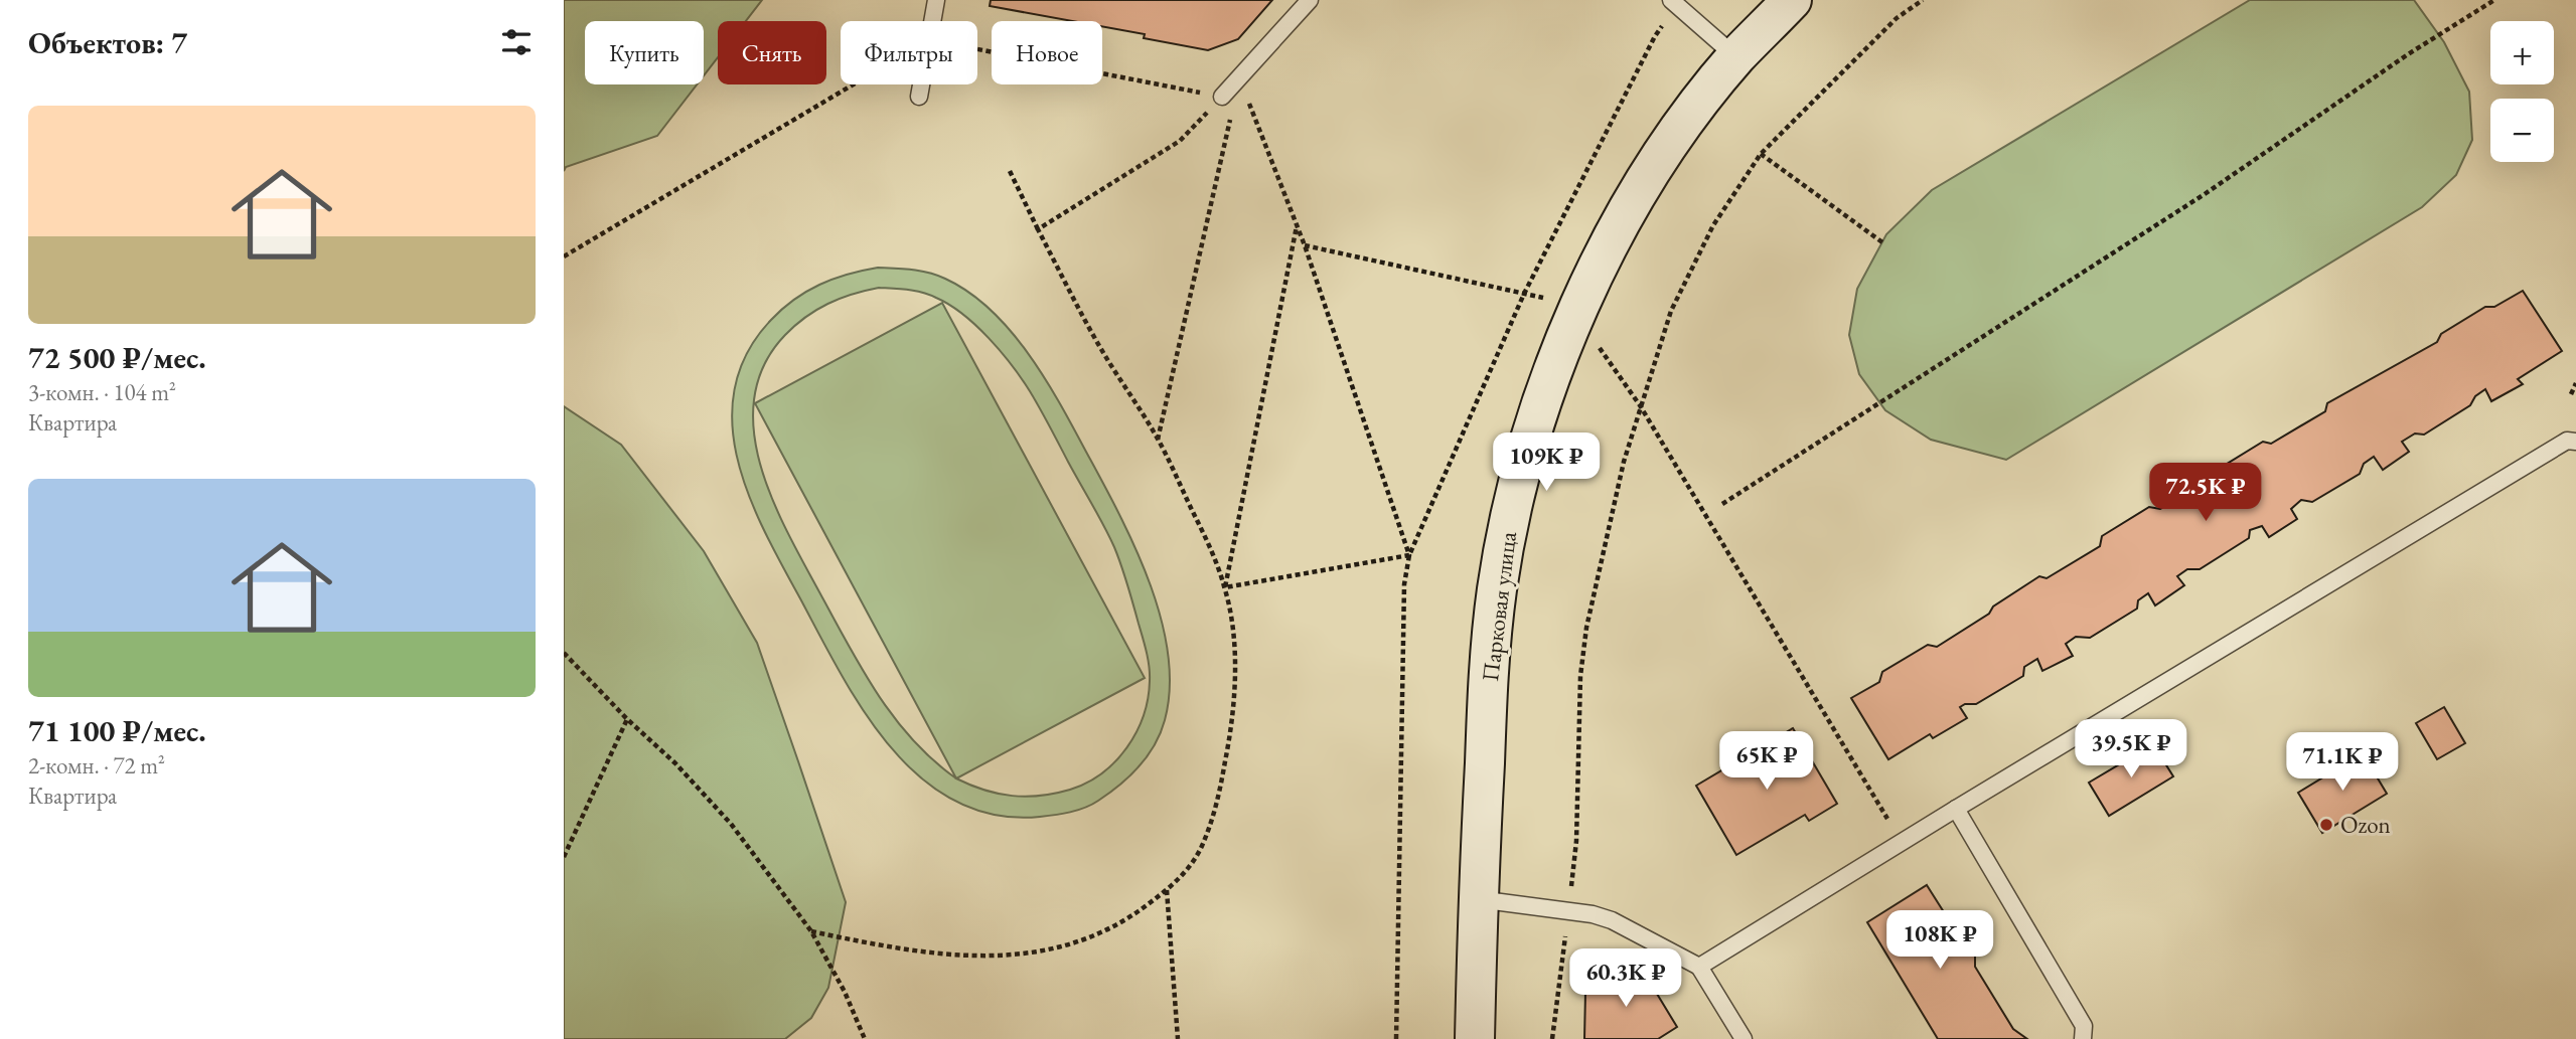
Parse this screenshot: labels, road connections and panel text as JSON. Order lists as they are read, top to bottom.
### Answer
{
  "streets": {
    "street": ["Парковая улица"]
  },
  "places": ["Ozon"],
  "page": {
    "heading": "Объектов: 7",
    "map_buttons": ["+", "−"],
    "chip": [
      "Купить",
      "Снять",
      "Фильтры",
      "Новое"
    ],
    "list": [
      {
        "name": "72 500 ₽/мес.",
        "note": "3-комн. · 104 m² · Квартира"
      },
      {
        "name": "71 100 ₽/мес.",
        "note": "2-комн. · 72 m² · Квартира"
      }
    ],
    "price": [
      "109K ₽",
      "72.5K ₽",
      "39.5K ₽",
      "65K ₽",
      "71.1K ₽",
      "108K ₽",
      "60.3K ₽"
    ]
  }
}
